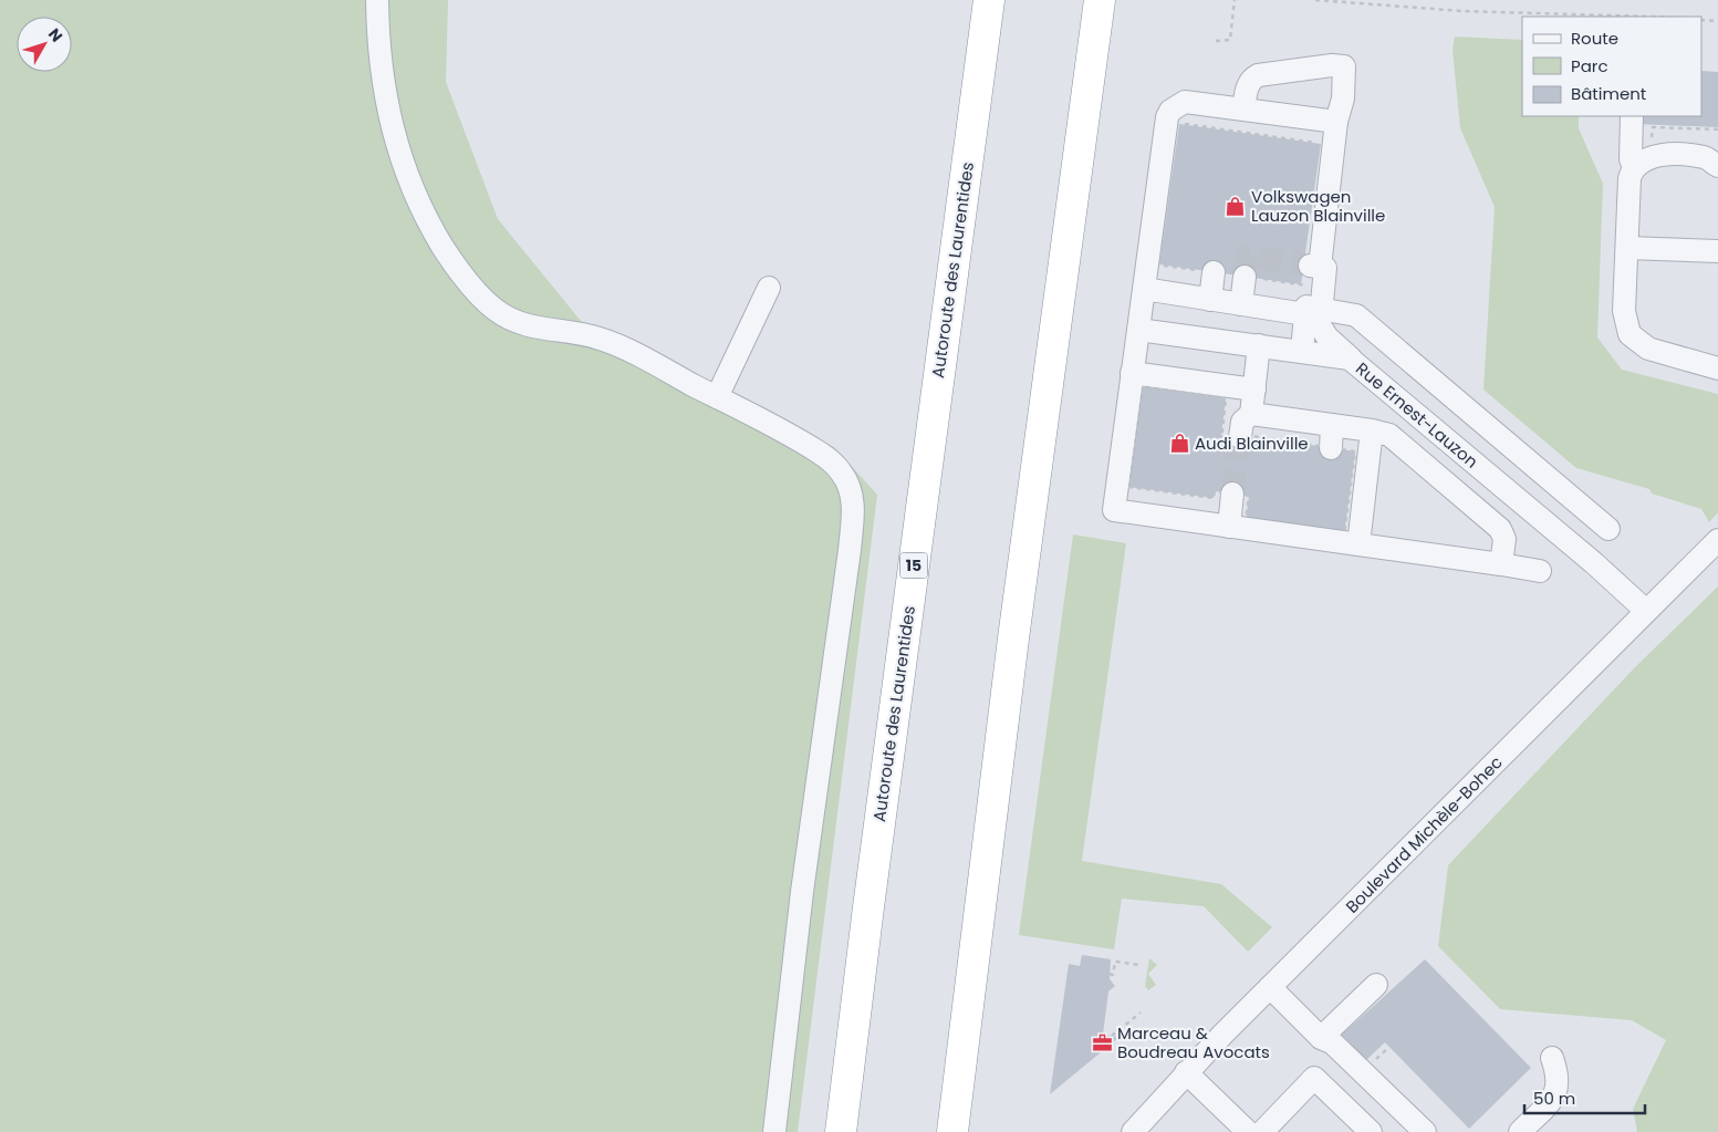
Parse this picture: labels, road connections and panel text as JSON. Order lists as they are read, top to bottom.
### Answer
{
  "streets": {
    "highway": ["Autoroute des Laurentides", "15"],
    "street": ["Rue Ernest-Lauzon", "Boulevard Michèle-Bohec"]
  },
  "crossings": [
    ["Rue Ernest-Lauzon", "Boulevard Michèle-Bohec"]
  ],
  "places": {
    "shop": ["Volkswagen Lauzon Blainville", "Audi Blainville"],
    "office": ["Marceau & Boudreau Avocats"]
  },
  "legend": ["Route", "Parc", "Bâtiment"],
  "scale_bar": "50 m",
  "north": "top right"
}
